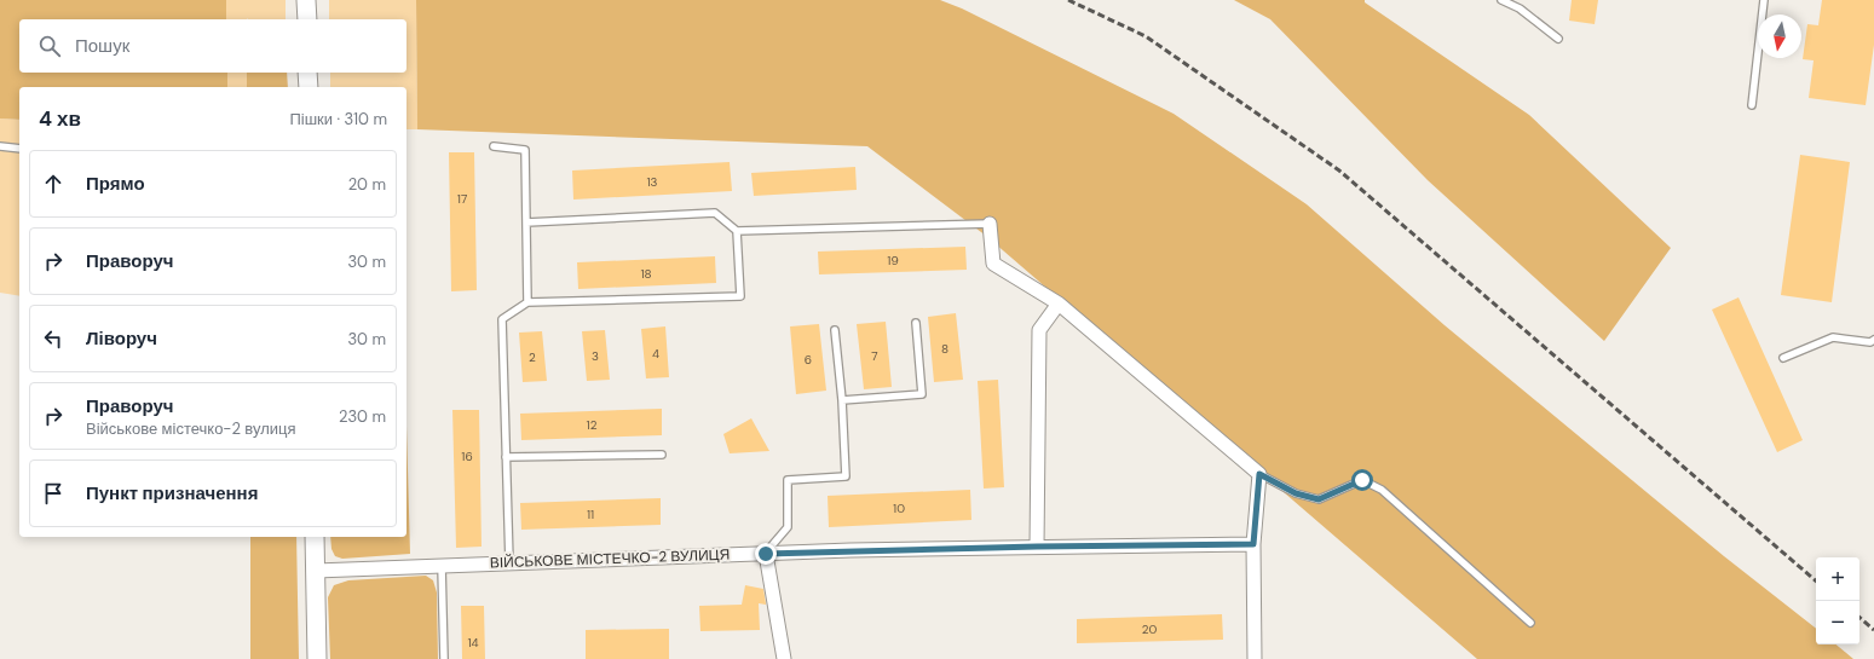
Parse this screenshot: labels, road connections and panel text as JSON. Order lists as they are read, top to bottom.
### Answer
{
  "streets": {
    "street": ["ВІЙСЬКОВЕ МІСТЕЧКО-2 ВУЛИЦЯ"]
  },
  "house_numbers": [
    "13",
    "17",
    "19",
    "18",
    "8",
    "4",
    "3",
    "7",
    "2",
    "6",
    "12",
    "16",
    "10",
    "11",
    "20",
    "14"
  ],
  "north": "bottom",
  "page": {
    "search": "Пошук",
    "heading": ["4 хв", "Пішки · 310 m"],
    "list": [
      ["Прямо", "20 m"],
      ["Праворуч", "30 m"],
      ["Ліворуч", "30 m"],
      ["Праворуч", "Військове містечко-2 вулиця", "230 m"],
      "Пункт призначення"
    ],
    "map_buttons": ["+", "−"]
  }
}
